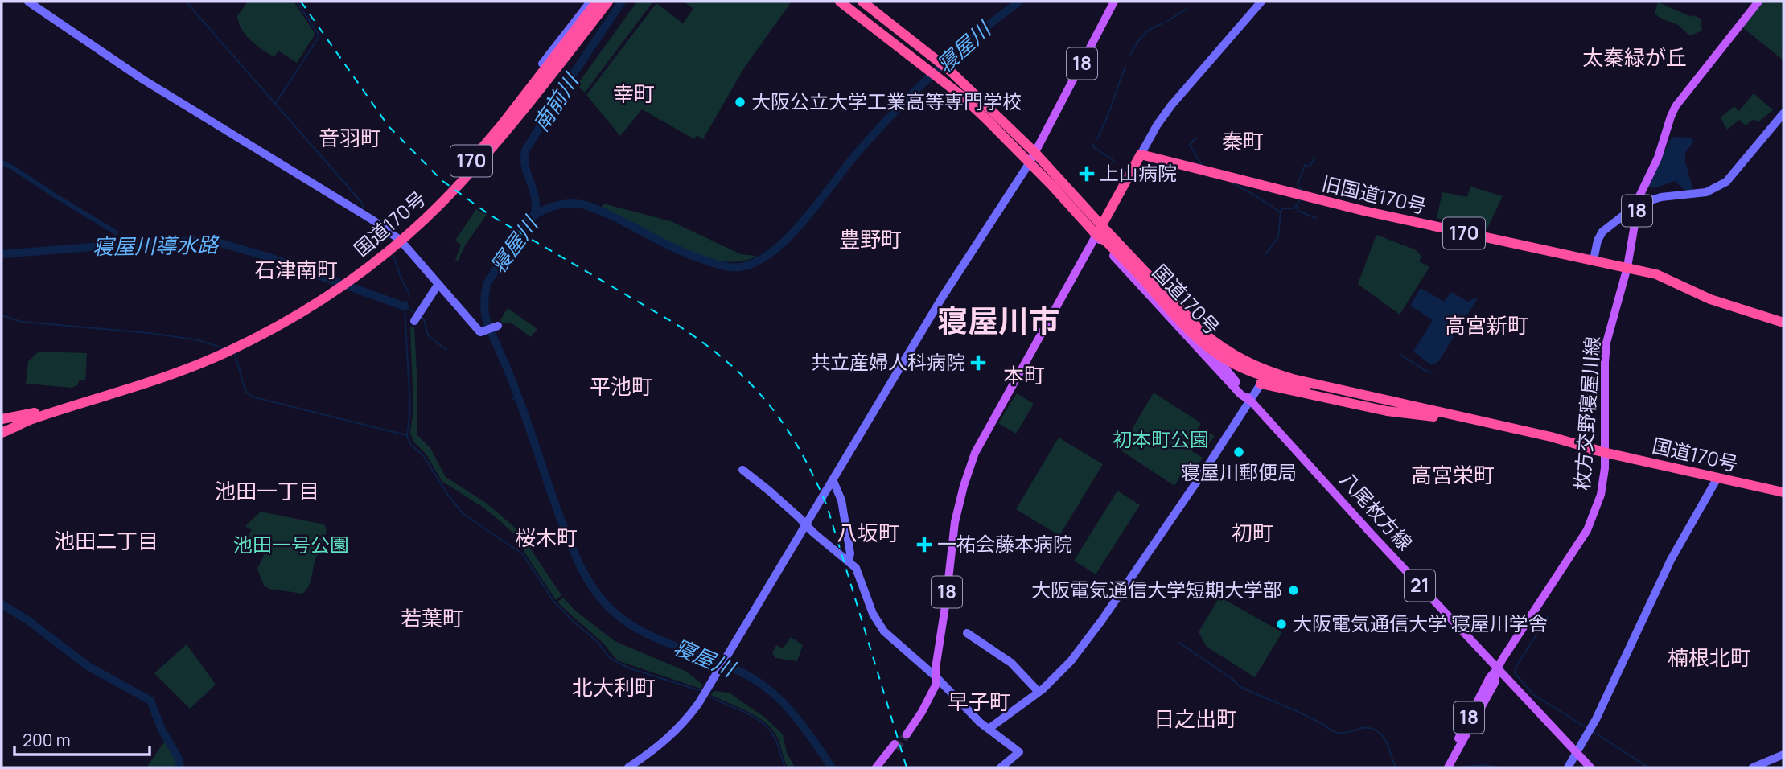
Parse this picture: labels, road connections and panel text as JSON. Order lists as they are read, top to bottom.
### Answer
{
  "streets": {
    "highway": ["170", "旧国道170号", "国道170号"],
    "main road": [
      "18",
      "枚方交野寝屋川線",
      "八尾枚方線",
      "21"
    ]
  },
  "crossings": [
    ["18", "国道170号"],
    ["18", "八尾枚方線"],
    ["旧国道170号", "枚方交野寝屋川線"],
    ["国道170号", "枚方交野寝屋川線"],
    ["国道170号", "八尾枚方線"],
    ["枚方交野寝屋川線", "八尾枚方線"]
  ],
  "districts": [
    "太秦緑が丘",
    "幸町",
    "音羽町",
    "秦町",
    "豊野町",
    "石津南町",
    "寝屋川市",
    "高宮新町",
    "本町",
    "平池町",
    "高宮栄町",
    "池田一丁目",
    "八坂町",
    "初町",
    "桜木町",
    "池田二丁目",
    "若葉町",
    "楠根北町",
    "北大利町",
    "早子町",
    "日之出町"
  ],
  "water": ["寝屋川", "南前川", "寝屋川導水路"],
  "parks": ["初本町公園", "池田一号公園"],
  "places": {
    "other": [
      "大阪公立大学工業高等専門学校",
      "寝屋川郵便局",
      "大阪電気通信大学短期大学部",
      "大阪電気通信大学 寝屋川学舎"
    ],
    "health": ["上山病院", "共立産婦人科病院", "一祐会藤本病院"]
  },
  "scale_bar": "200 m"
}
